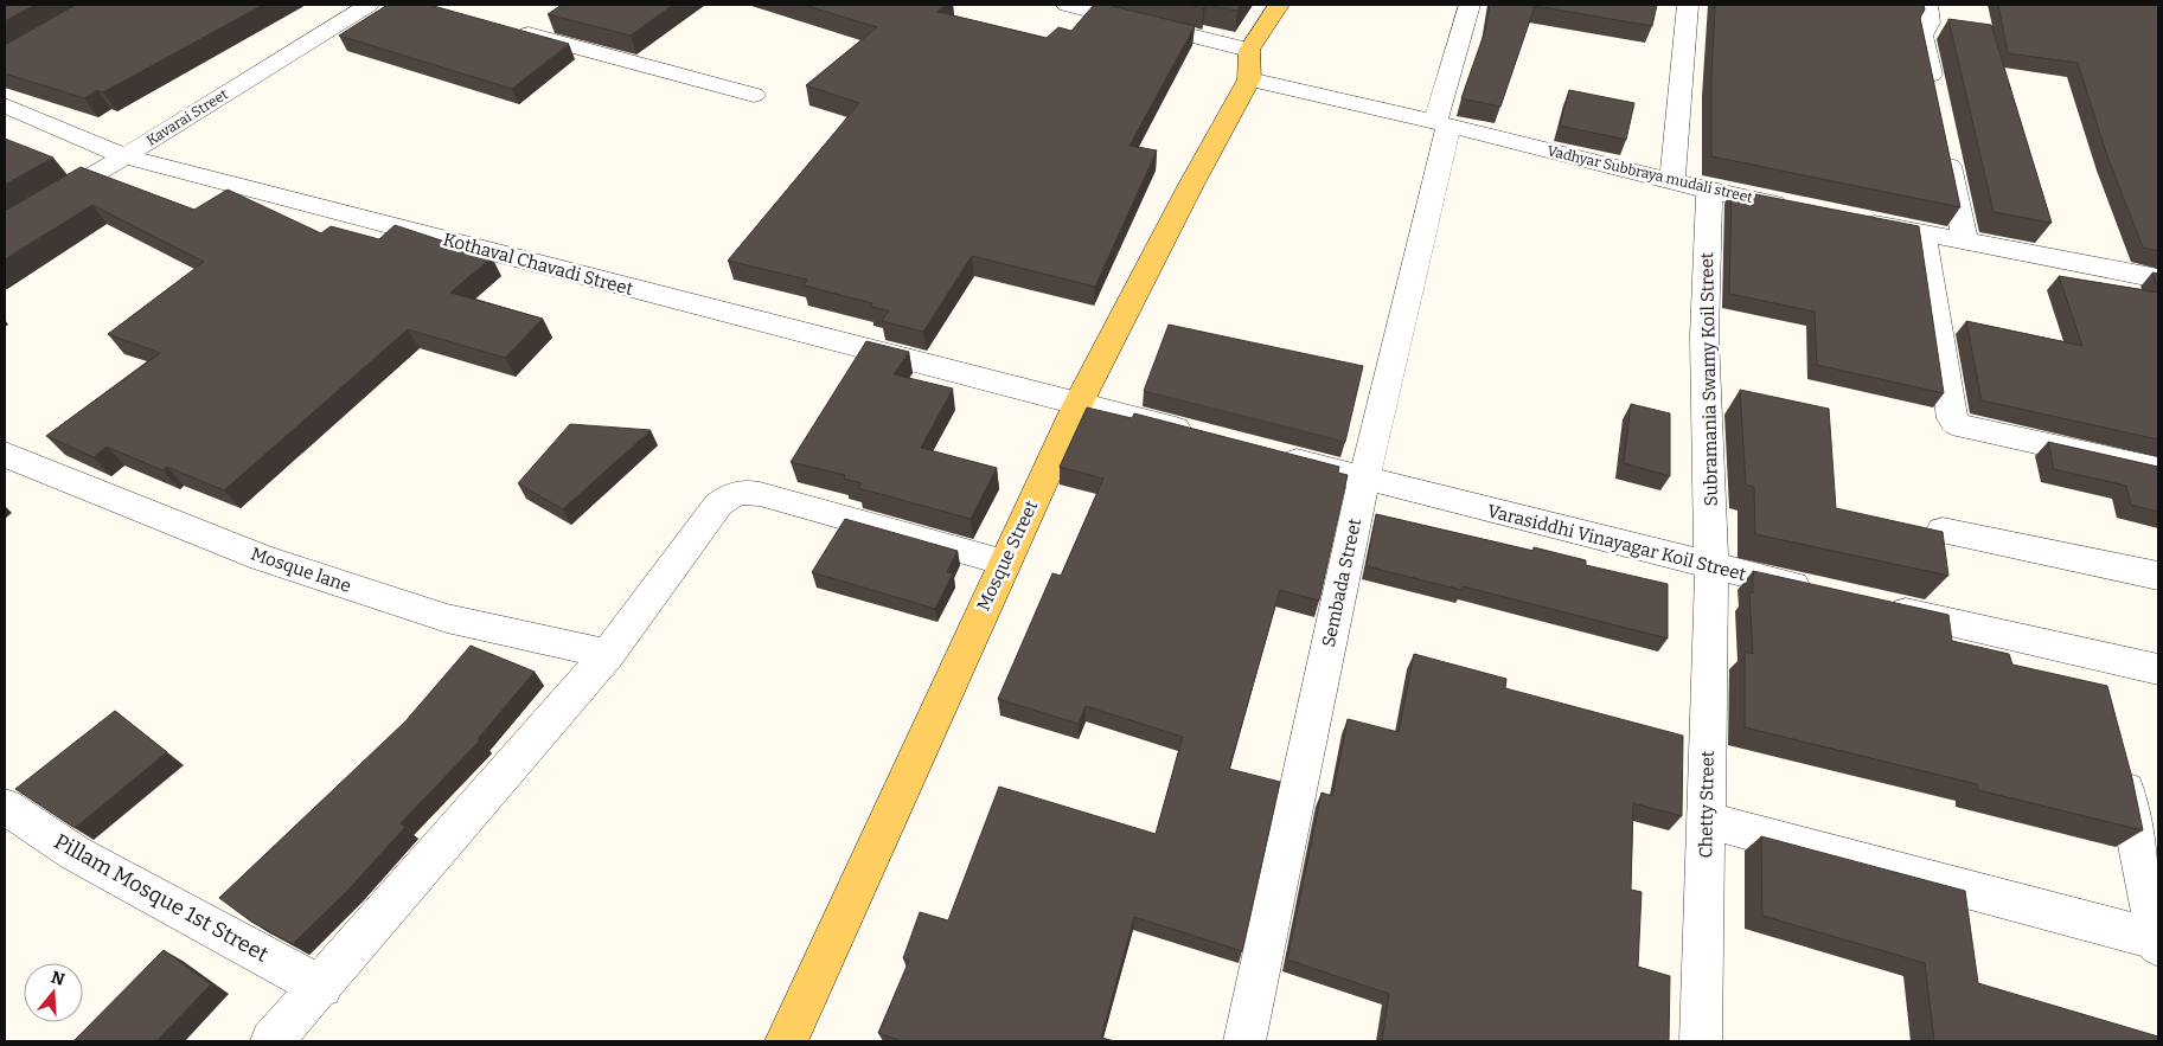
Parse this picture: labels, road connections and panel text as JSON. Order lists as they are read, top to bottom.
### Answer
{
  "streets": {
    "main road": ["Mosque Street"],
    "street": [
      "Kavarai Street",
      "Vadhyar Subbraya mudali street",
      "Kothaval Chavadi Street",
      "Subramania Swamy Koil Street",
      "Varasiddhi Vinayagar Koil Street",
      "Mosque lane",
      "Sembada Street",
      "Chetty Street",
      "Pillam Mosque 1st Street"
    ]
  },
  "crossings": [
    ["Kavarai Street", "Kothaval Chavadi Street"],
    ["Vadhyar Subbraya mudali street", "Subramania Swamy Koil Street"],
    ["Vadhyar Subbraya mudali street", "Mosque Street"],
    ["Vadhyar Subbraya mudali street", "Sembada Street"],
    ["Kothaval Chavadi Street", "Mosque Street"],
    ["Subramania Swamy Koil Street", "Varasiddhi Vinayagar Koil Street"],
    ["Subramania Swamy Koil Street", "Chetty Street"],
    ["Varasiddhi Vinayagar Koil Street", "Sembada Street"],
    ["Varasiddhi Vinayagar Koil Street", "Chetty Street"]
  ],
  "north": "top"
}
